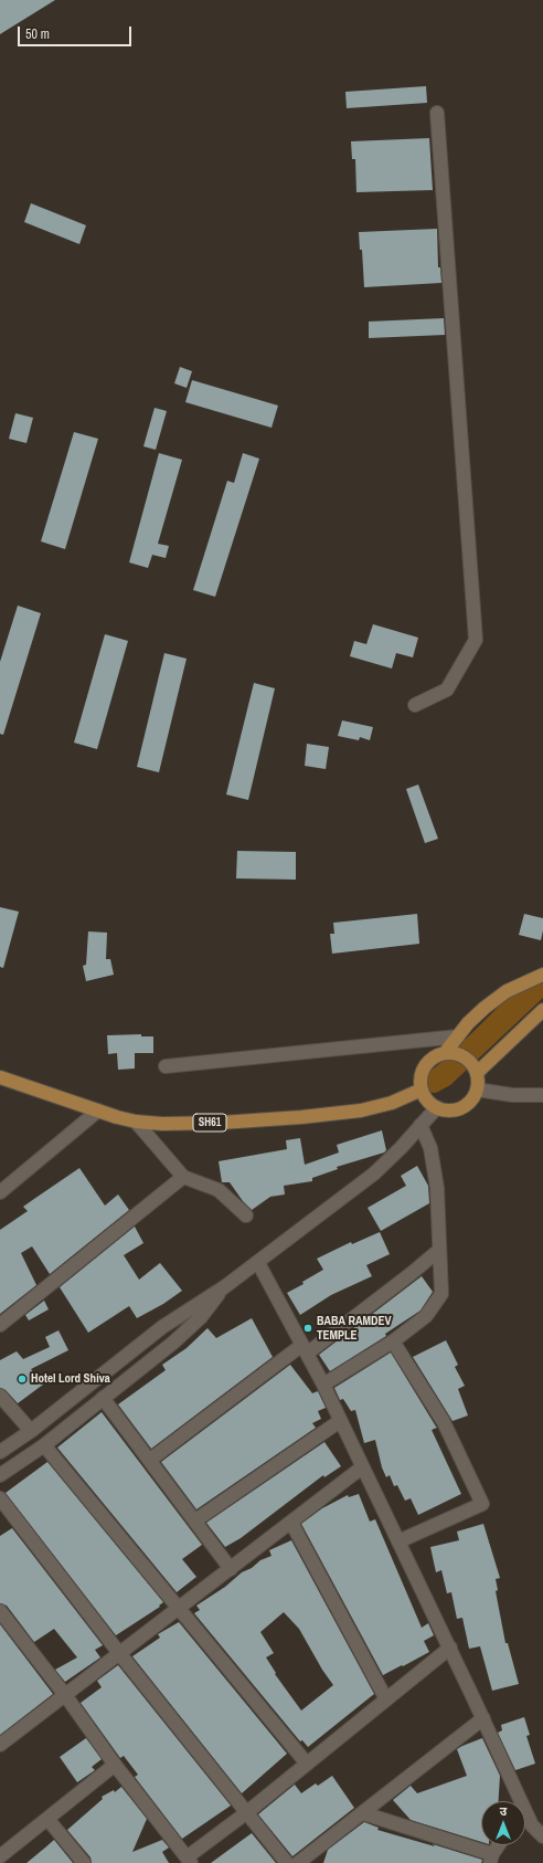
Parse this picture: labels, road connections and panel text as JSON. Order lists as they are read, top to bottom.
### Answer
{
  "streets": {
    "main road": ["SH61"]
  },
  "places": ["BABA RAMDEV TEMPLE", "Hotel Lord Shiva"],
  "scale_bar": "50 m",
  "north": "top"
}
